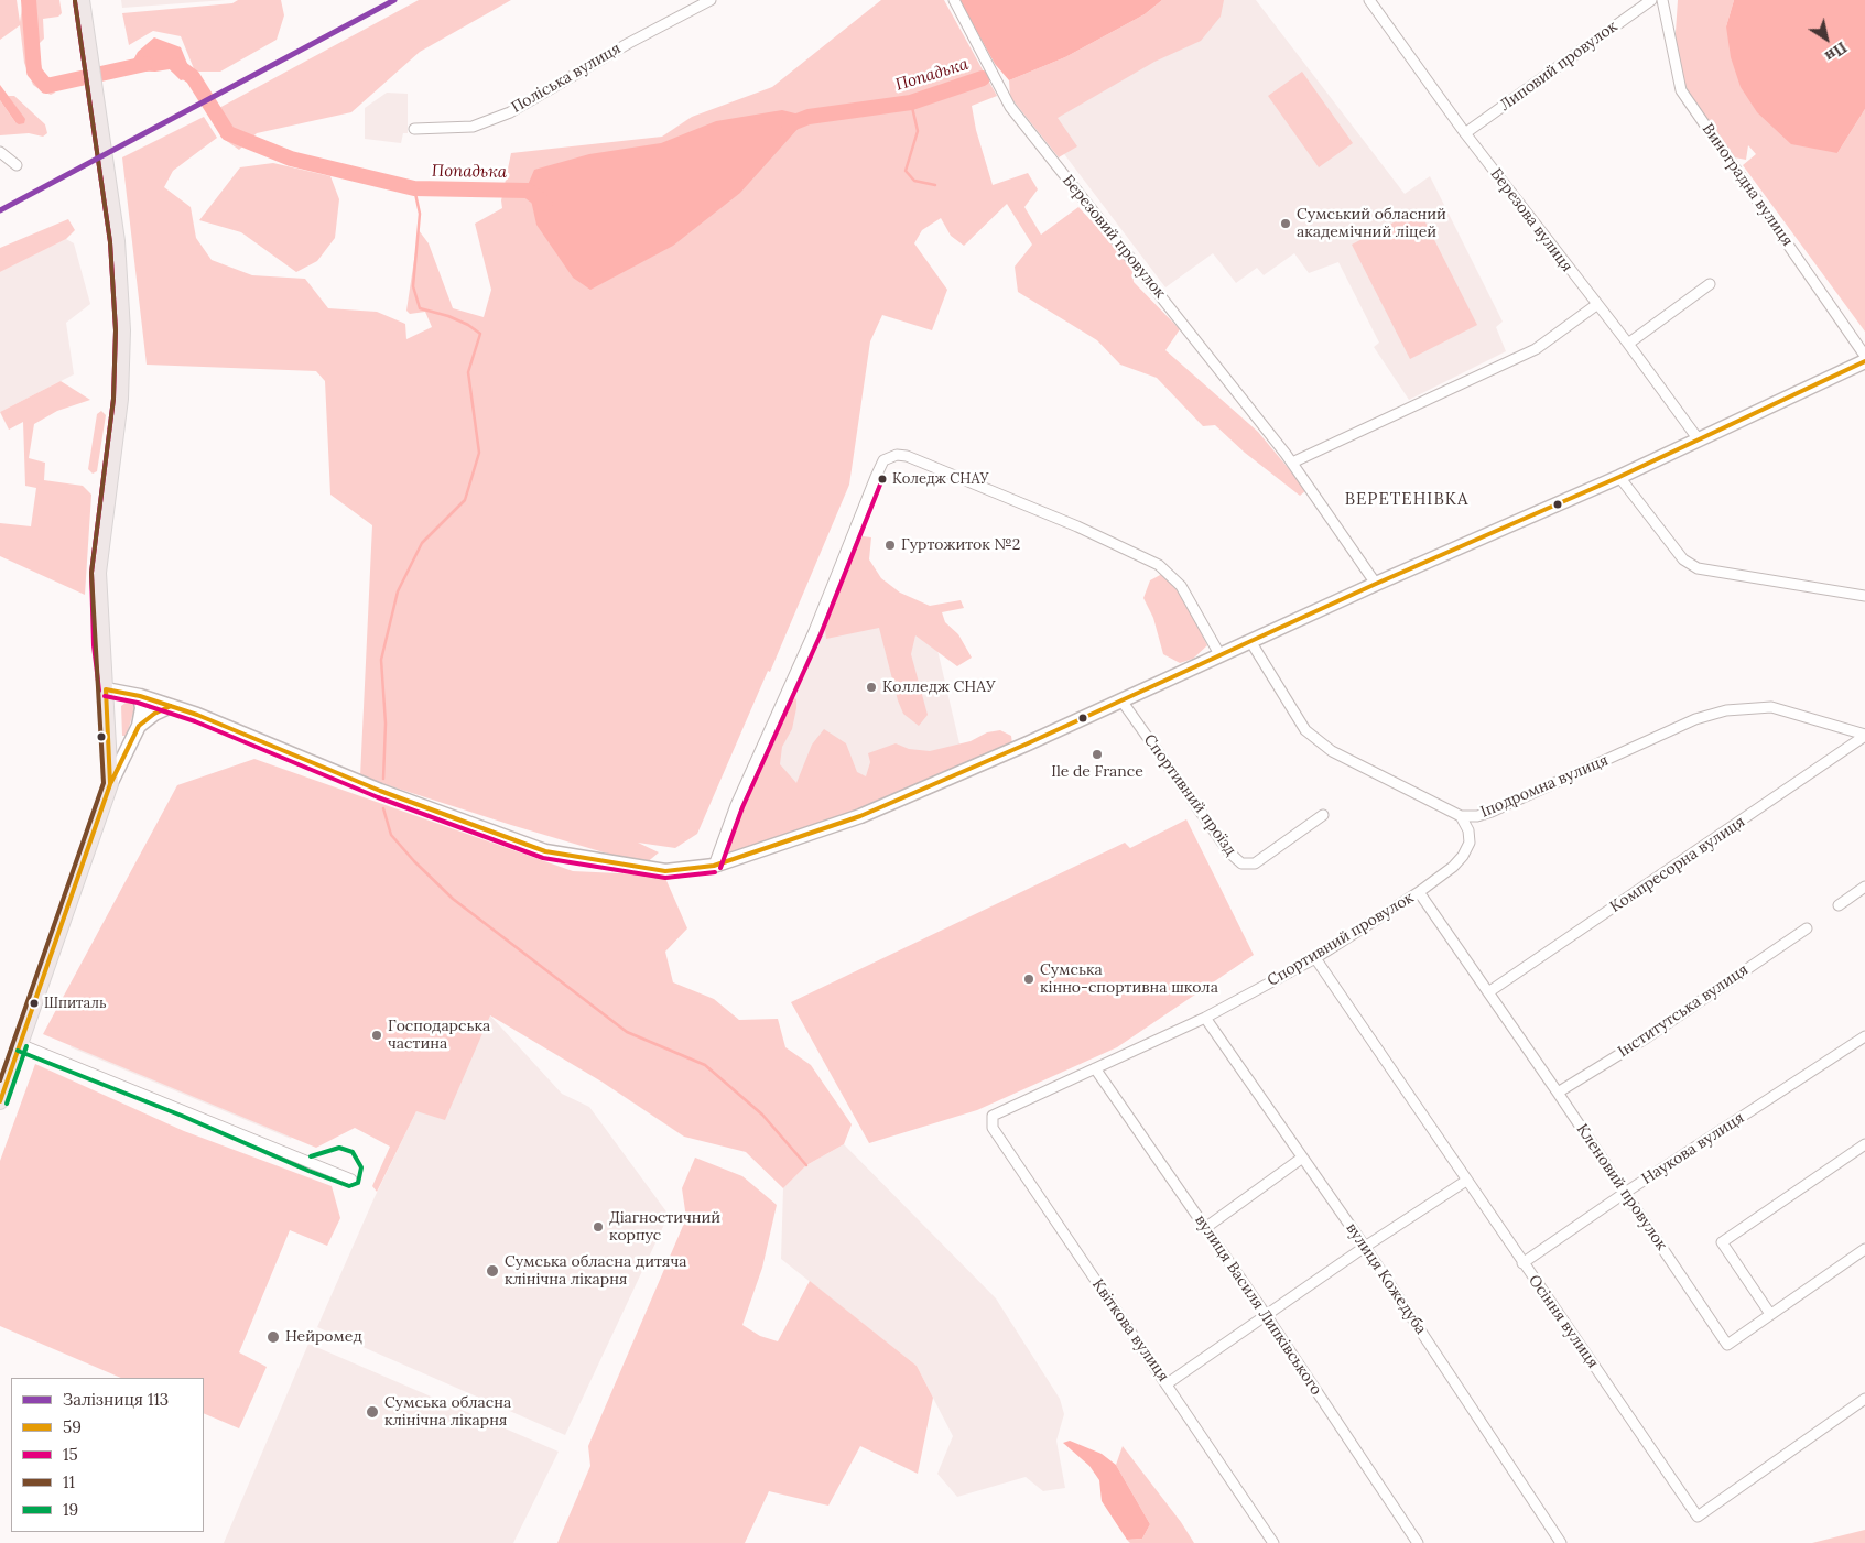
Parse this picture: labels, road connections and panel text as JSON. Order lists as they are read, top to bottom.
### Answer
{
  "streets": {
    "street": [
      "Липовий провулок",
      "Поліська вулиця",
      "Виноградна вулиця",
      "Березова вулиця",
      "Березовий провулок",
      "Іподромна вулиця",
      "Спортивний проїзд",
      "Компресорна вулиця",
      "Спортивний провулок",
      "Інститутська вулиця",
      "Наукова вулиця",
      "Кленовий провулок",
      "вулиця Кожедуба",
      "вулиця Василя Липківського",
      "Осіння вулиця",
      "Квіткова вулиця"
    ]
  },
  "crossings": [
    ["Липовий провулок", "Березова вулиця"],
    ["Іподромна вулиця", "Компресорна вулиця"],
    ["Іподромна вулиця", "Спортивний провулок"],
    ["Компресорна вулиця", "Кленовий провулок"],
    ["Спортивний провулок", "Кленовий провулок"],
    ["Спортивний провулок", "вулиця Кожедуба"],
    ["Спортивний провулок", "вулиця Василя Липківського"],
    ["Спортивний провулок", "Осіння вулиця"],
    ["Спортивний провулок", "Квіткова вулиця"],
    ["Інститутська вулиця", "Кленовий провулок"],
    ["Наукова вулиця", "Кленовий провулок"],
    ["Наукова вулиця", "Осіння вулиця"]
  ],
  "districts": ["ВЕРЕТЕНІВКА"],
  "water": ["Попадька"],
  "places": [
    "Сумський обласний академічний ліцей",
    "Коледж СНАУ",
    "Гуртожиток №2",
    "Колледж СНАУ",
    "Ile de France",
    "Сумська кінно-спортивна школа",
    "Шпиталь",
    "Господарська частина",
    "Діагностичний корпус",
    "Сумська обласна дитяча клінічна лікарня",
    "Нейромед",
    "Сумська обласна клінічна лікарня"
  ],
  "lines": [
    "rail line 113",
    "transit line 15",
    "transit line 11",
    "transit line 59",
    "transit line 19"
  ],
  "legend": [
    "Залізниця 113",
    "59",
    "15",
    "11",
    "19"
  ],
  "north": "bottom right"
}
